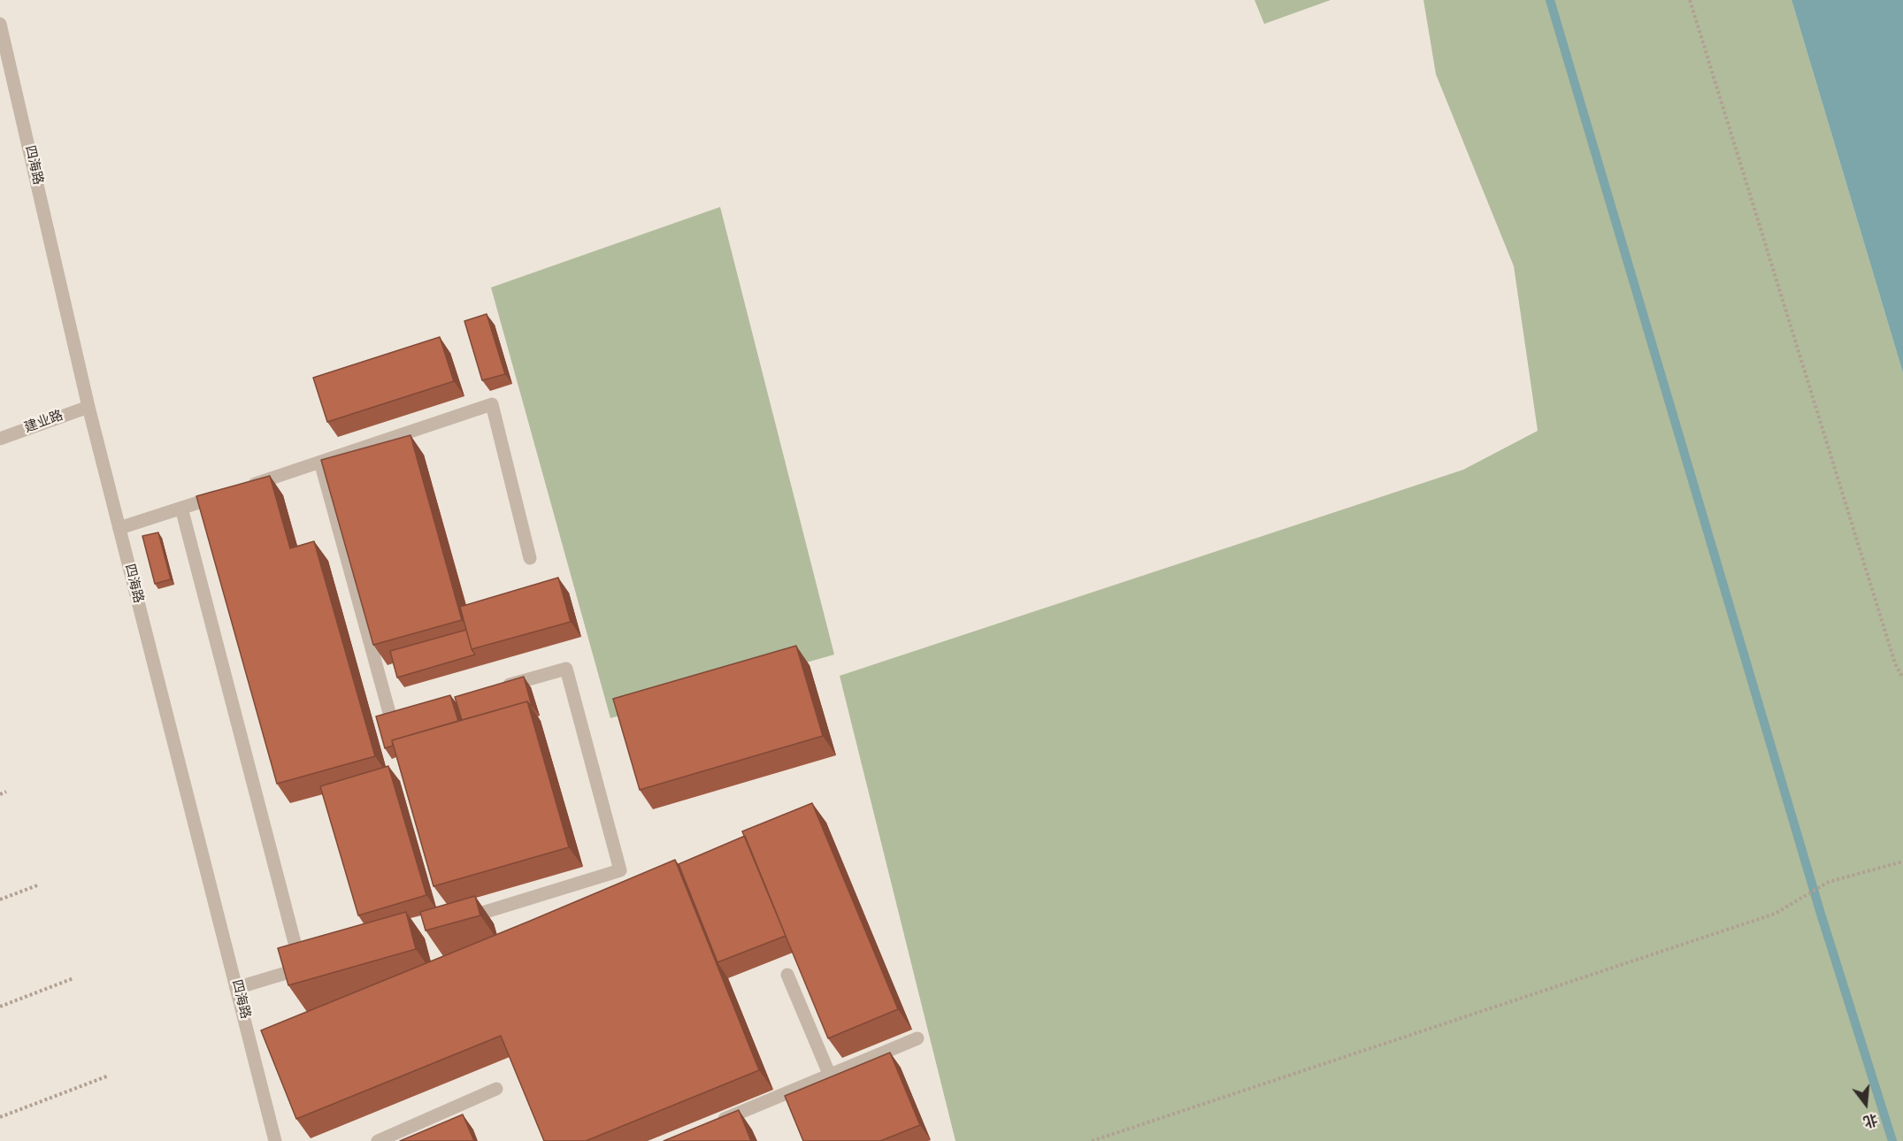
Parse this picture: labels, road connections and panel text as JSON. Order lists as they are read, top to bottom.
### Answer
{
  "streets": {
    "street": ["四海路", "建业路"]
  },
  "crossings": [
    ["四海路", "建业路"]
  ],
  "north": "bottom"
}
